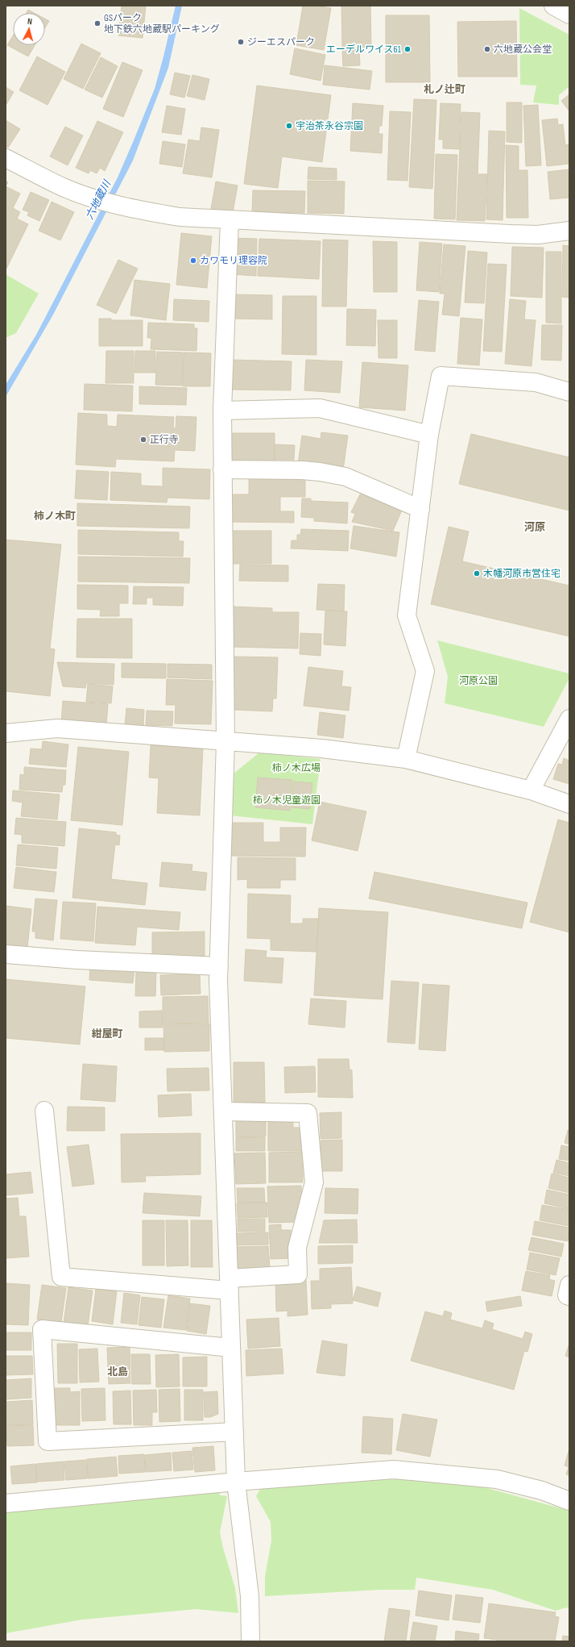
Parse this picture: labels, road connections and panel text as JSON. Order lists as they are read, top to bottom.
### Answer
{
  "districts": [
    "札ノ辻町",
    "柿ノ木町",
    "河原",
    "紺屋町",
    "北島"
  ],
  "water": ["六地蔵川"],
  "parks": ["河原公園", "柿ノ木広場", "柿ノ木児童遊園"],
  "places": [
    "GSパーク 地下鉄六地蔵駅パーキング",
    "ジーエスパーク",
    "エーデルワイス61",
    "六地蔵公会堂",
    "宇治茶永谷宗園",
    "カワモリ理容院",
    "正行寺",
    "木幡河原市営住宅"
  ],
  "north": "top"
}
